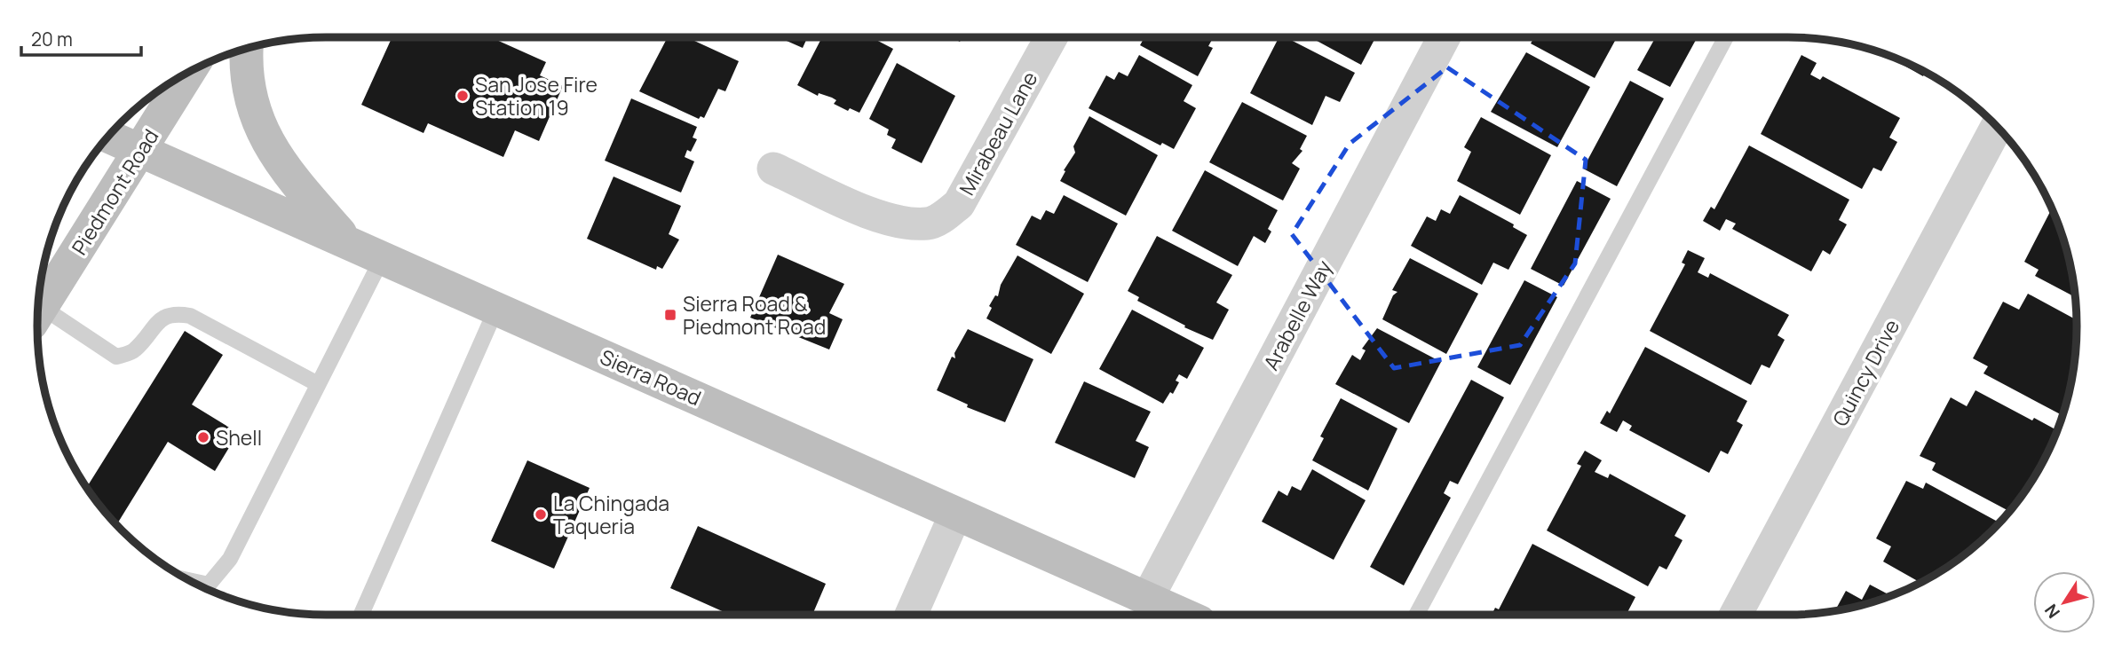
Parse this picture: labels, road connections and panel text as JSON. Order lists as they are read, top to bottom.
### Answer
{
  "streets": {
    "street": [
      "Mirabeau Lane",
      "Piedmont Road",
      "Arabelle Way",
      "Quincy Drive",
      "Sierra Road"
    ]
  },
  "crossings": [
    ["Piedmont Road", "Sierra Road"],
    ["Arabelle Way", "Sierra Road"]
  ],
  "places": {
    "other": ["San Jose Fire Station 19", "Shell", "La Chingada Taqueria"],
    "transit": ["Sierra Road & Piedmont Road"]
  },
  "scale_bar": "20 m",
  "north": "bottom left"
}
